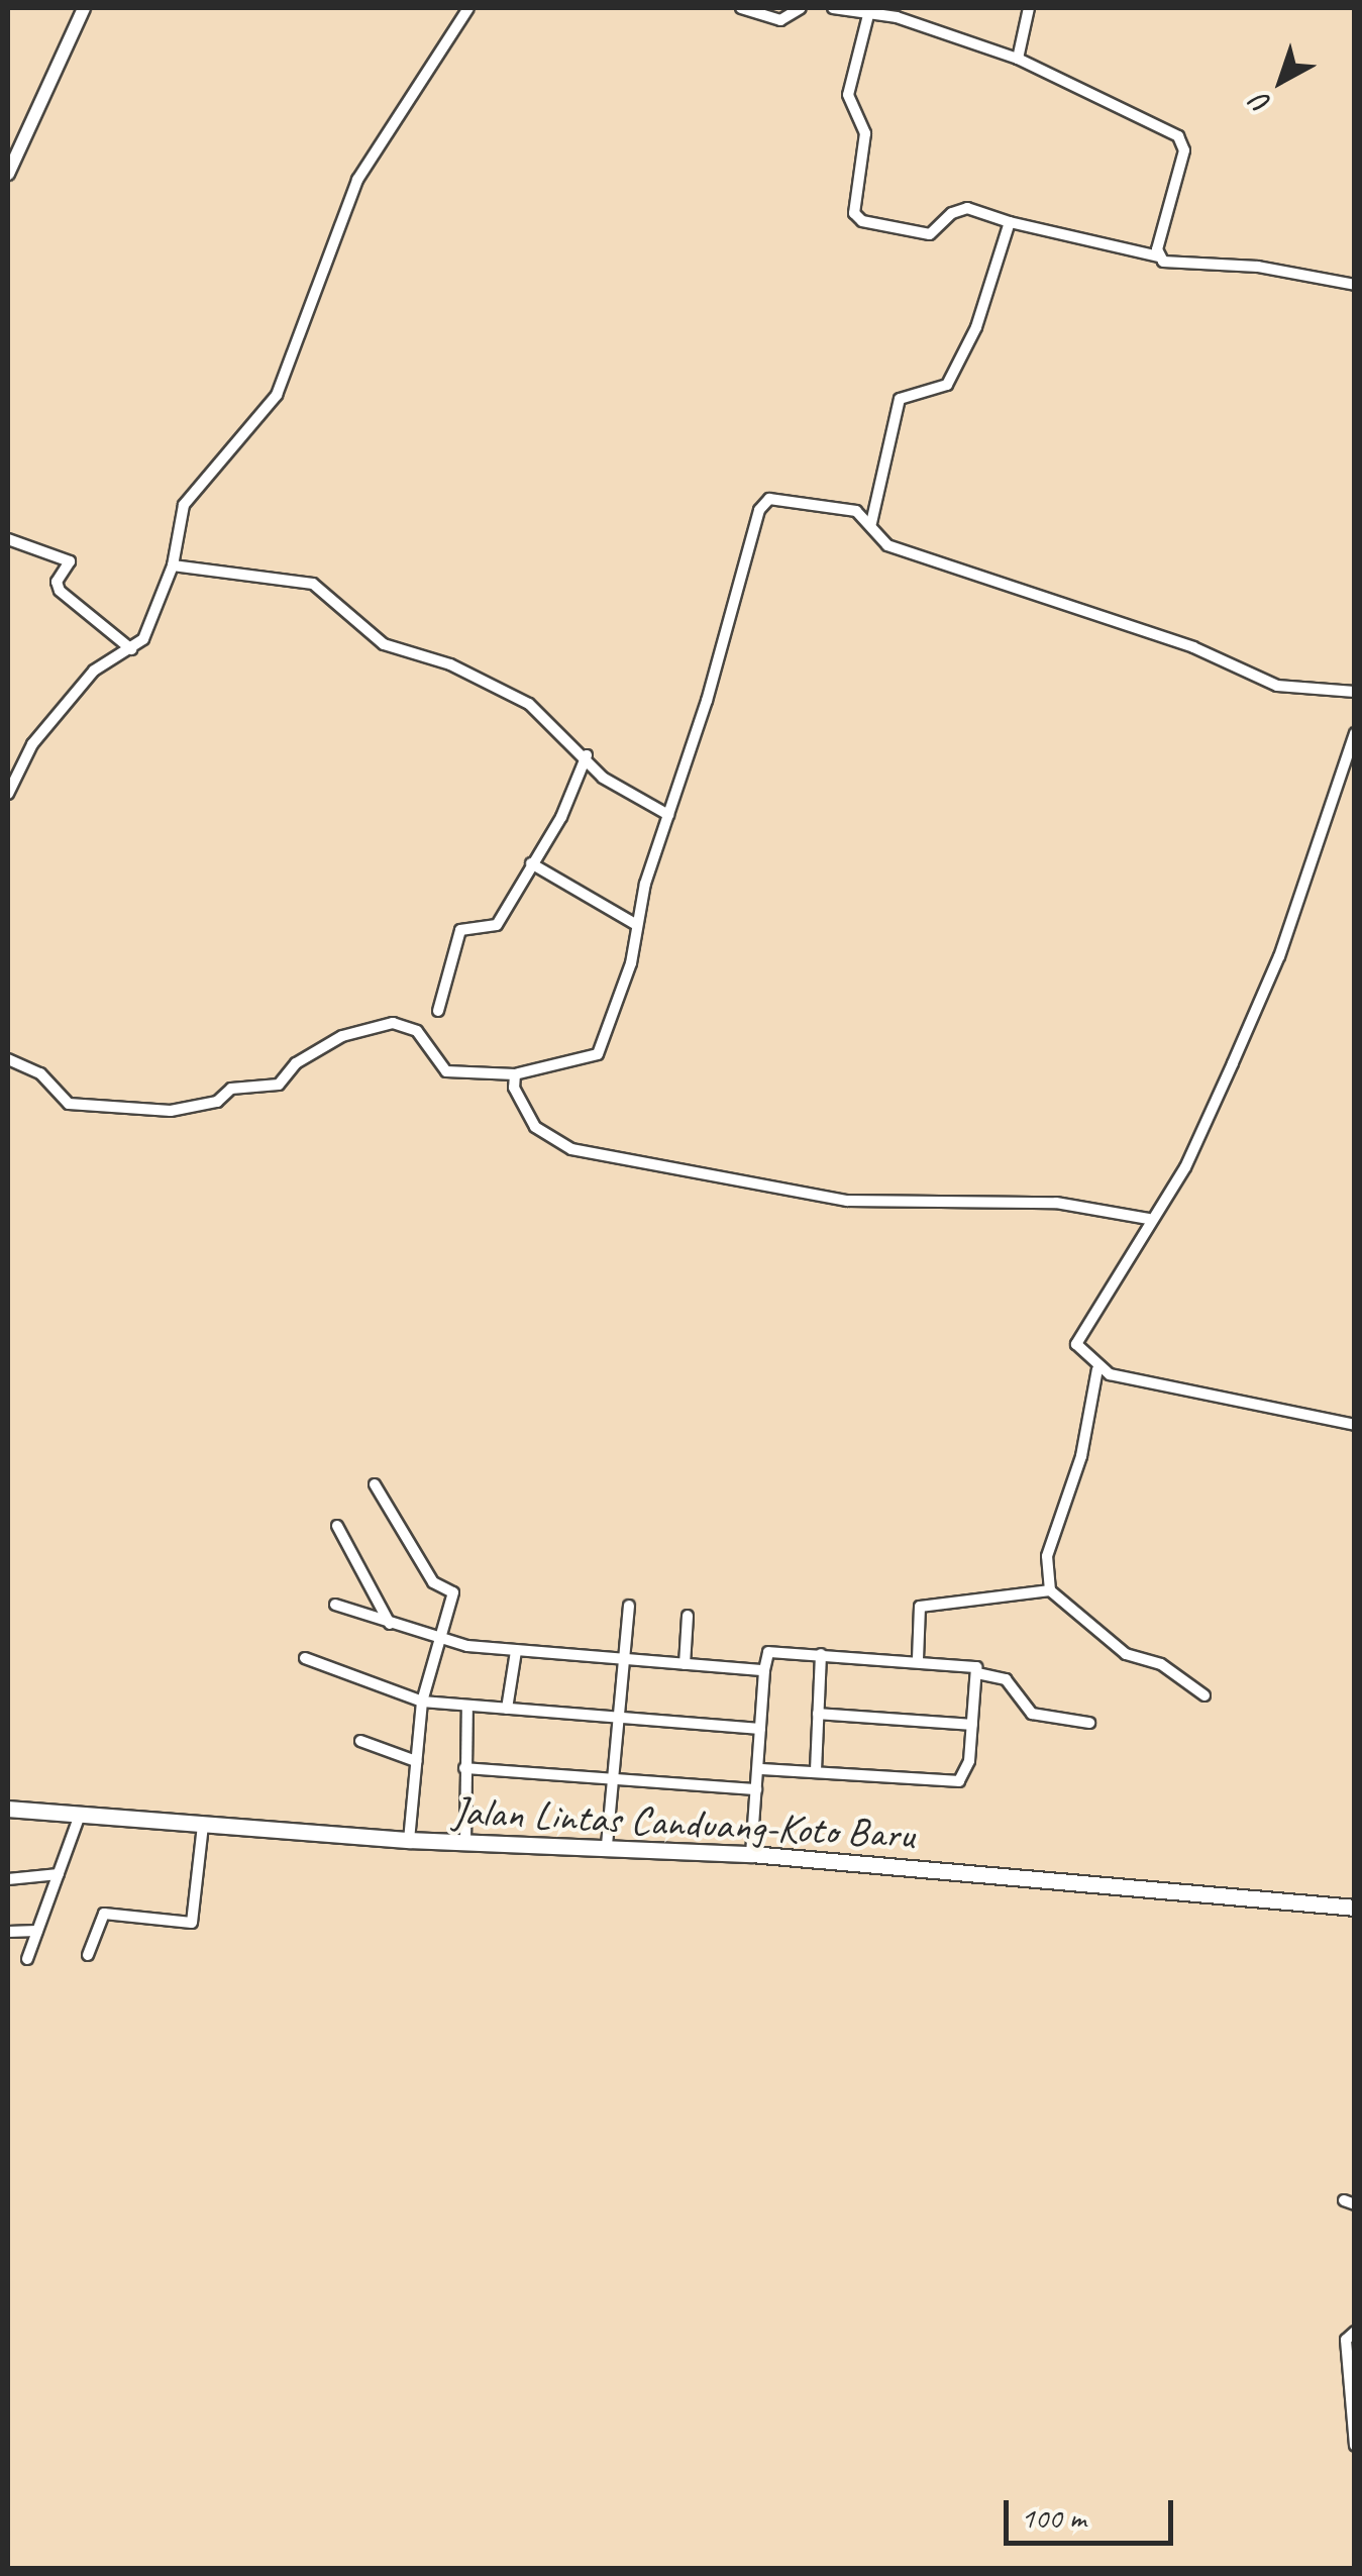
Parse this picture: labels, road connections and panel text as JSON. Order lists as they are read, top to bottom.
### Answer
{
  "streets": {
    "main road": ["Jalan Lintas Canduang-Koto Baru"]
  },
  "scale_bar": "100 m",
  "north": "bottom left"
}
